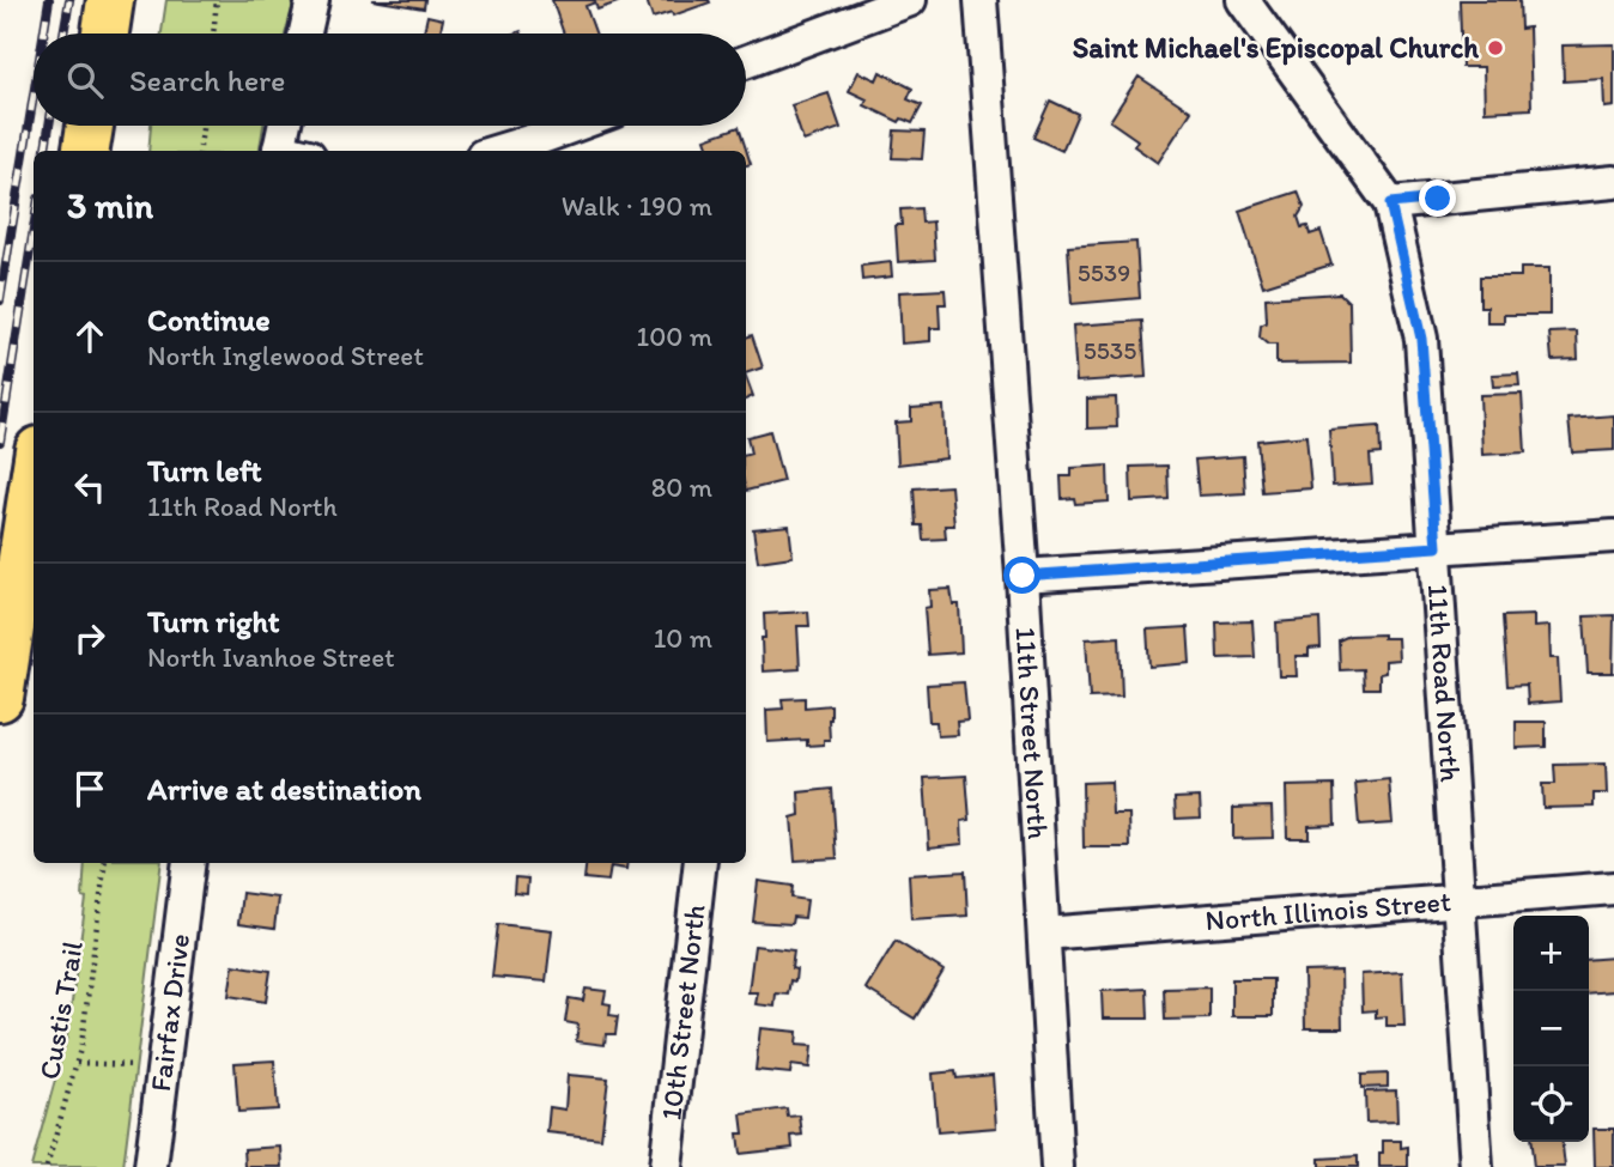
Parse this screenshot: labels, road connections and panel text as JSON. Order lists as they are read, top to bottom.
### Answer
{
  "streets": {
    "street": [
      "11th Road North",
      "11th Street North",
      "North Illinois Street",
      "Fairfax Drive",
      "10th Street North"
    ],
    "path": ["Custis Trail"]
  },
  "crossings": [
    ["11th Road North", "North Illinois Street"],
    ["11th Street North", "North Illinois Street"]
  ],
  "places": ["Saint Michael's Episcopal Church"],
  "house_numbers": ["5539", "5535"],
  "page": {
    "search": "Search here",
    "heading": ["3 min", "Walk · 190 m"],
    "list": [
      ["Continue", "North Inglewood Street", "100 m"],
      ["Turn left", "11th Road North", "80 m"],
      ["Turn right", "North Ivanhoe Street", "10 m"],
      "Arrive at destination"
    ],
    "map_buttons": ["+", "−"]
  }
}
